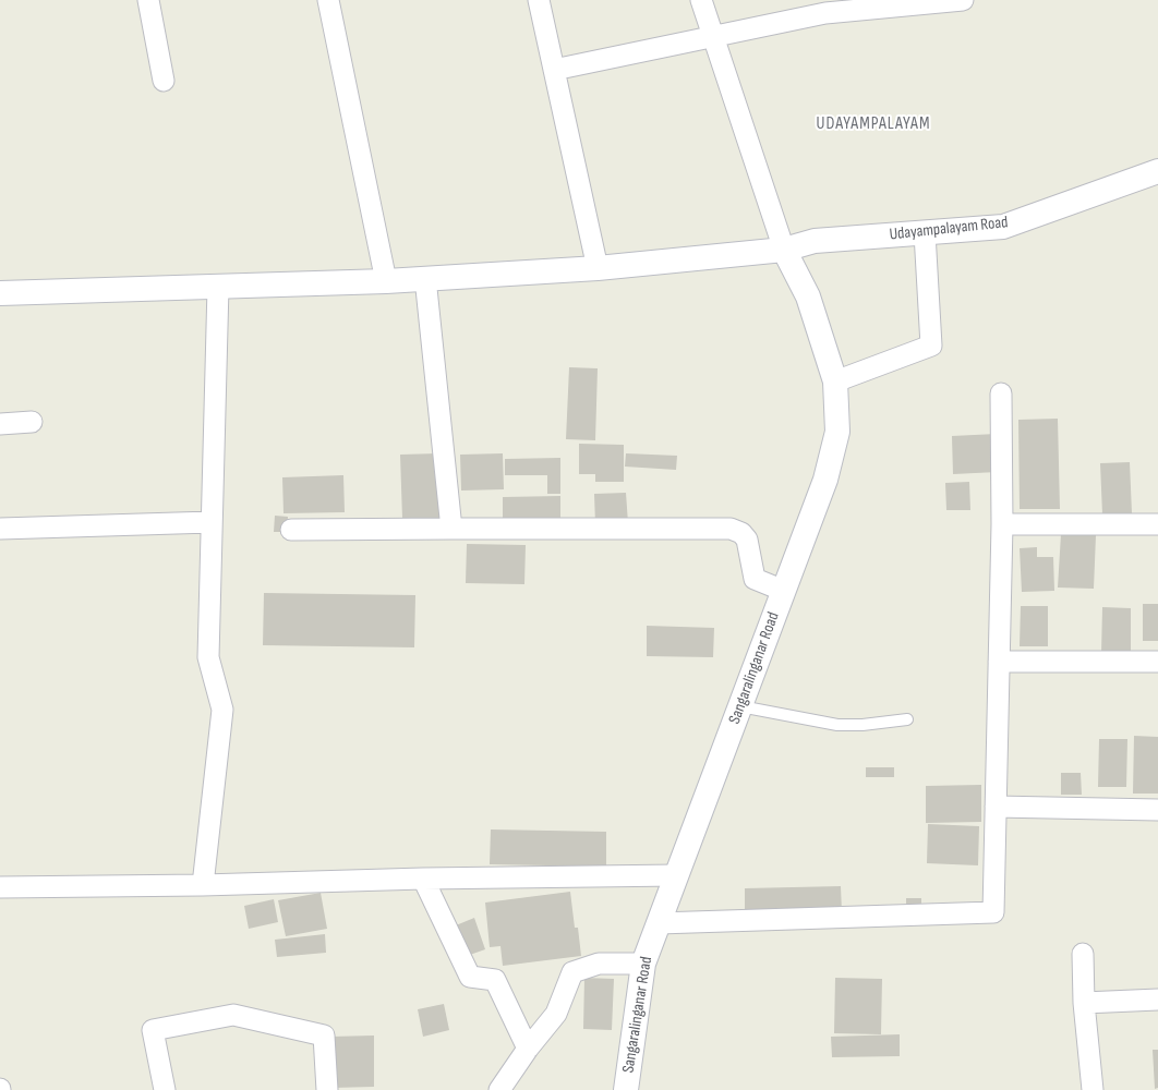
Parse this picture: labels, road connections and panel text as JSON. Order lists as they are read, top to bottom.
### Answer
{
  "streets": {
    "main road": ["Udayampalayam Road", "Sangaralinganar Road"]
  },
  "crossings": [
    ["Udayampalayam Road", "Sangaralinganar Road"]
  ],
  "districts": ["UDAYAMPALAYAM"]
}
